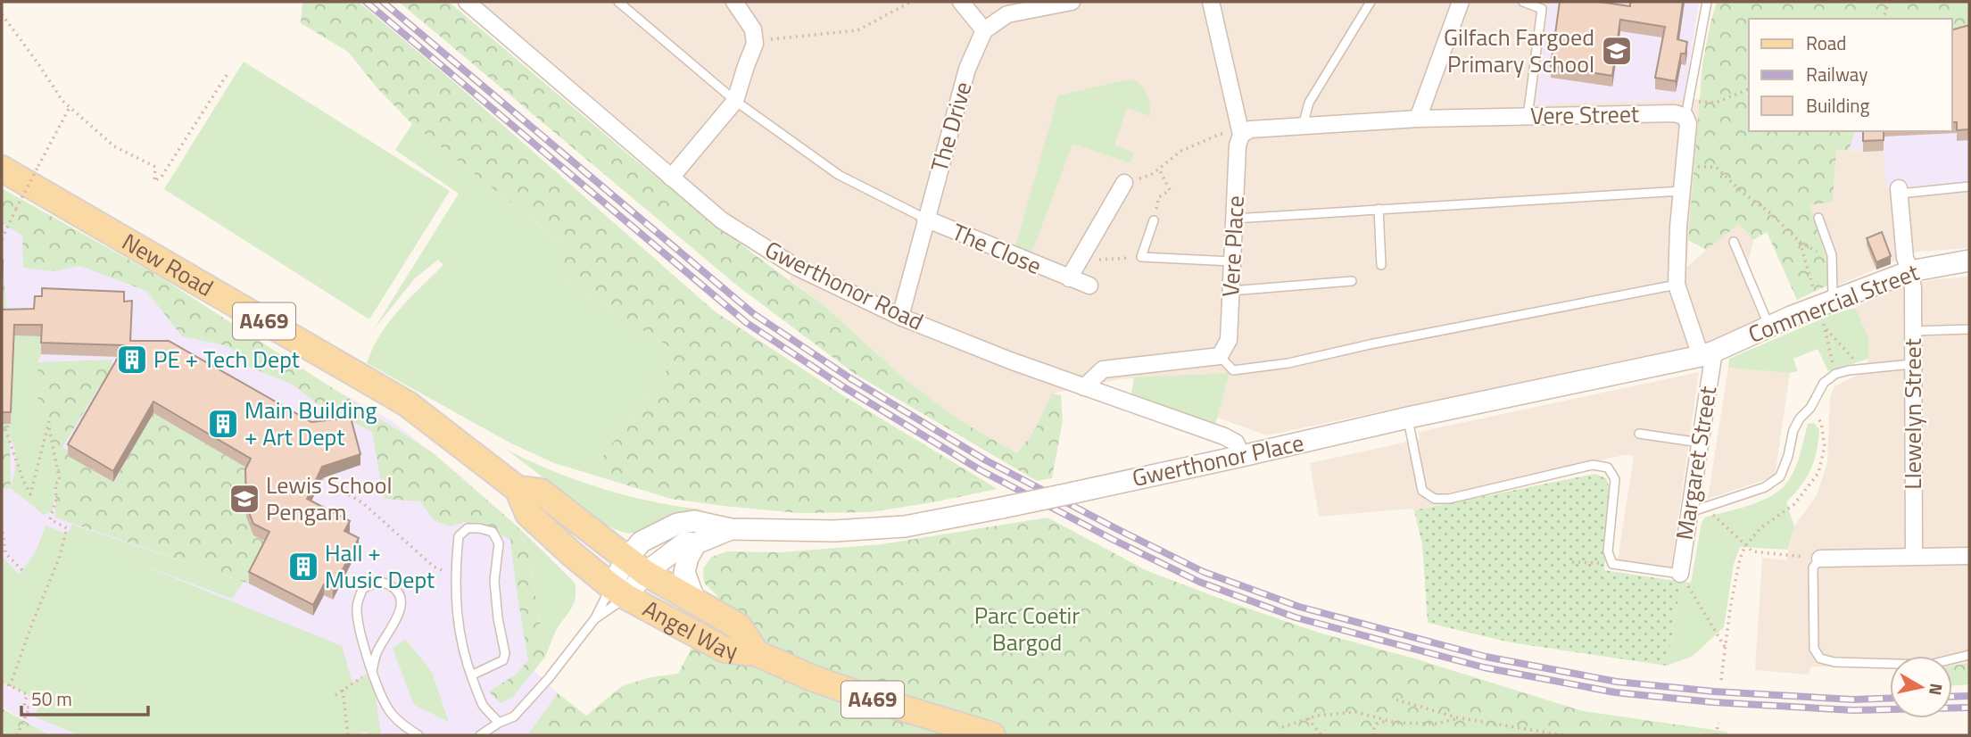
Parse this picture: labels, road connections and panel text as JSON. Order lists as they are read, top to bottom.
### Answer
{
  "streets": {
    "main road": ["New Road", "A469", "Angel Way"],
    "street": [
      "Vere Street",
      "The Drive",
      "Vere Place",
      "The Close",
      "Gwerthonor Road",
      "Commercial Street",
      "Llewelyn Street",
      "Gwerthonor Place",
      "Margaret Street"
    ]
  },
  "crossings": [
    ["Vere Street", "Vere Place"],
    ["The Drive", "The Close"],
    ["The Drive", "Gwerthonor Road"],
    ["New Road", "Gwerthonor Place"],
    ["New Road", "Angel Way"],
    ["Gwerthonor Road", "Gwerthonor Place"],
    ["Commercial Street", "Llewelyn Street"],
    ["Commercial Street", "Gwerthonor Place"],
    ["Commercial Street", "Margaret Street"],
    ["Gwerthonor Place", "Margaret Street"],
    ["Gwerthonor Place", "Angel Way"]
  ],
  "parks": ["Parc Coetir Bargod"],
  "places": {
    "school or university": ["Gilfach Fargoed Primary School", "Lewis School Pengam"],
    "building": ["PE + Tech Dept", "Main Building + Art Dept", "Hall + Music Dept"]
  },
  "legend": ["Road", "Railway", "Building"],
  "scale_bar": "50 m",
  "north": "right"
}
